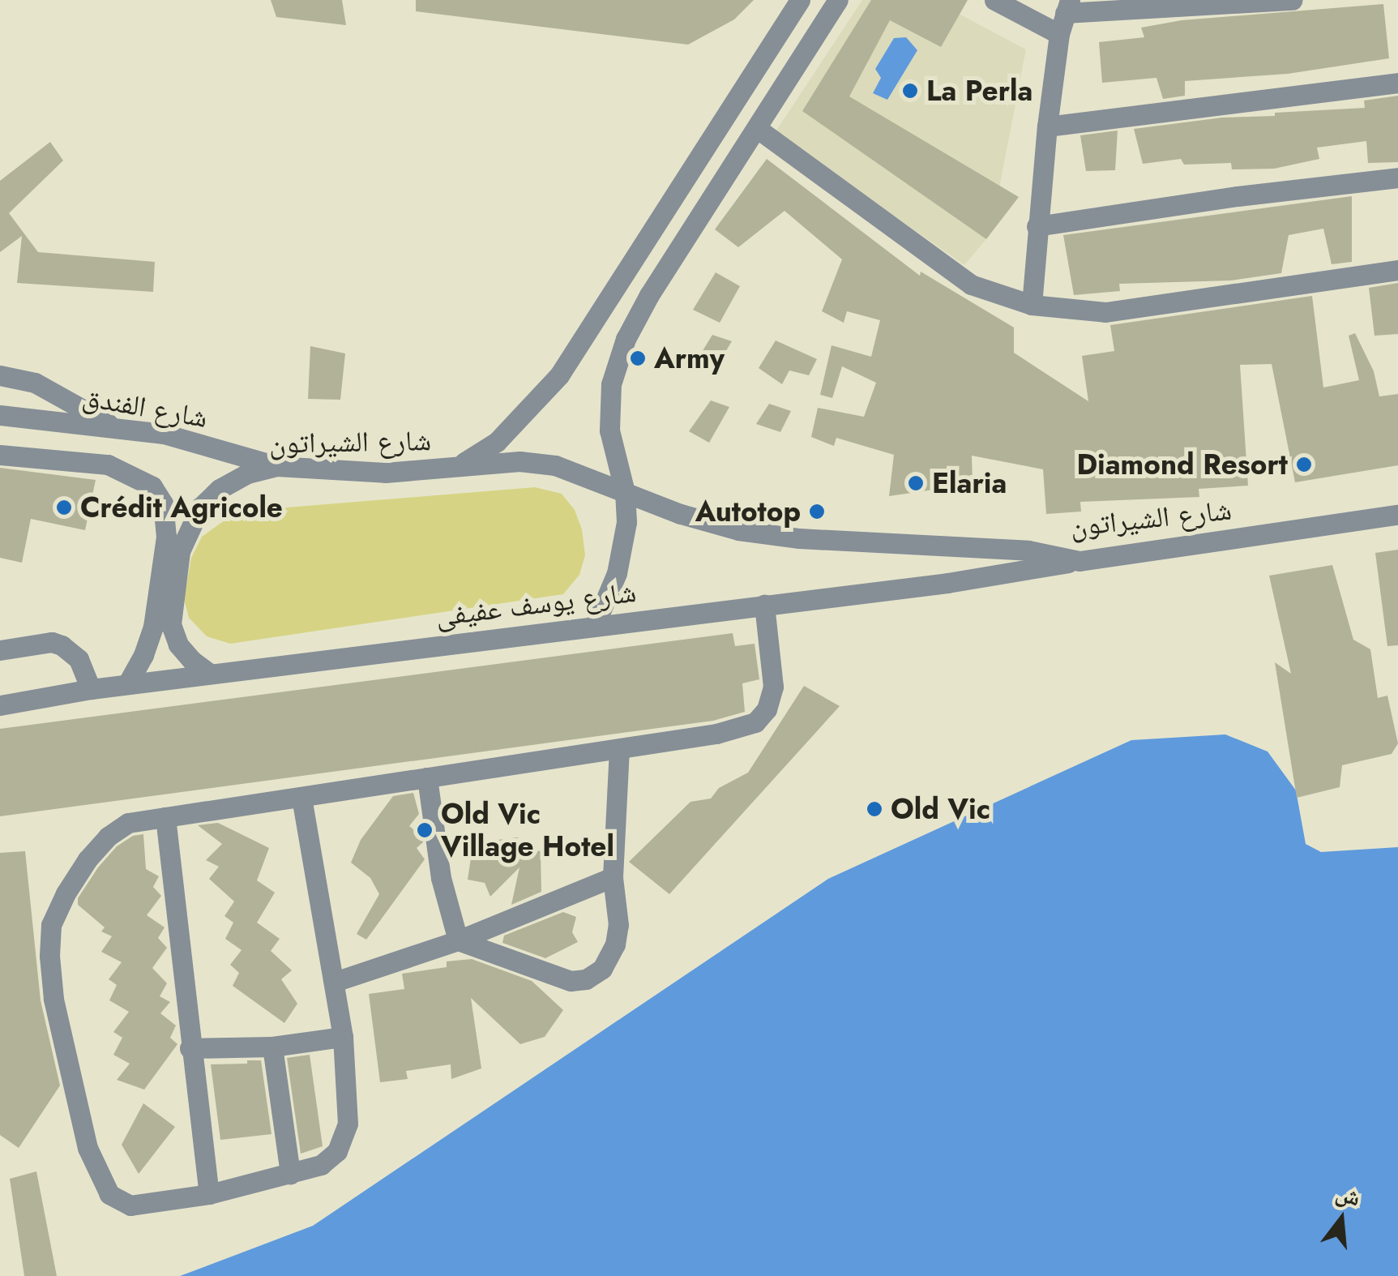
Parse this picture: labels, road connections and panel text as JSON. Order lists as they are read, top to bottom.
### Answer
{
  "streets": {
    "street": ["شارع الفندق", "شارع الشيراتون", "شارع يوسف عفيفى"]
  },
  "crossings": [
    ["شارع الفندق", "شارع الشيراتون"],
    ["شارع الشيراتون", "شارع يوسف عفيفى"]
  ],
  "places": [
    "La Perla",
    "Army",
    "Diamond Resort",
    "Elaria",
    "Crédit Agricole",
    "Autotop",
    "Old Vic",
    "Old Vic Village Hotel"
  ],
  "north": "top"
}
